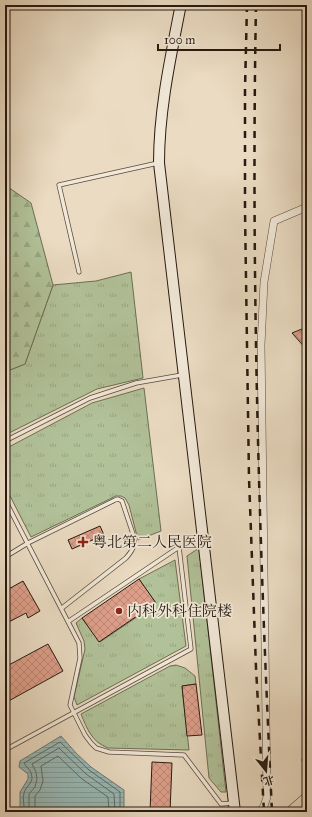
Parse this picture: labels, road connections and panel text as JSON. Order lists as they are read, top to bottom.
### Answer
{
  "places": {
    "health": ["粤北第二人民医院"],
    "other": ["内科外科住院楼"]
  },
  "scale_bar": "100 m",
  "north": "bottom"
}
